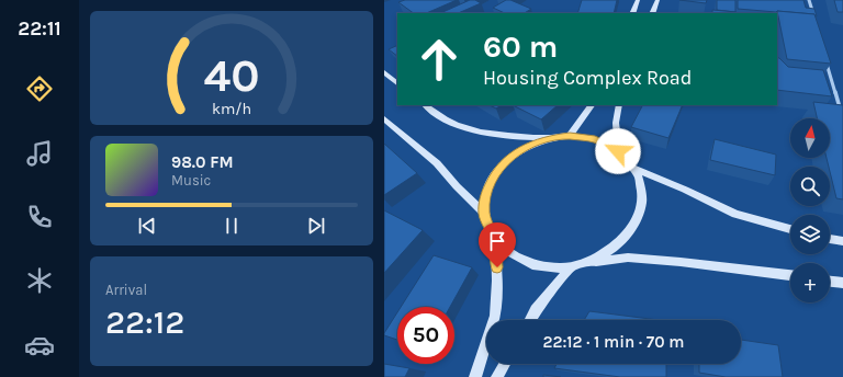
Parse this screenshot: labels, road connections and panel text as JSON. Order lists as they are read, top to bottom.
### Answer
{
  "north": "top",
  "page": {
    "tabs": "22:11",
    "turn": ["60 m", "Housing Complex Road"],
    "map_buttons": "+",
    "song": ["98.0 FM", "Music"],
    "tile": ["Arrival", "22:12"],
    "limit": "50",
    "trip": "22:12 · 1 min · 70 m",
    "gauge": ["40", "km/h"]
  }
}
